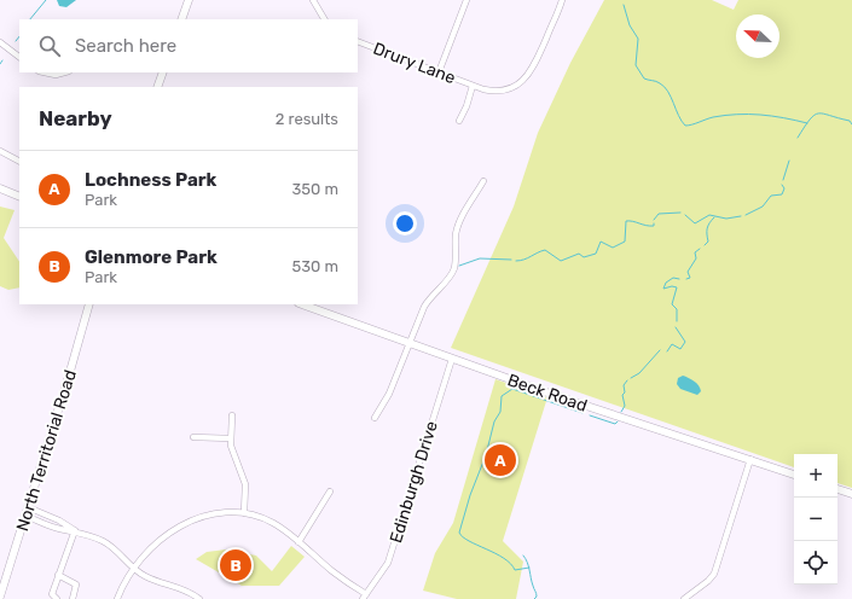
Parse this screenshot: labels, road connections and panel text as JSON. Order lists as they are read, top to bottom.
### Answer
{
  "streets": {
    "main road": ["Beck Road", "North Territorial Road"],
    "street": ["Drury Lane", "Edinburgh Drive"]
  },
  "crossings": [
    ["Beck Road", "Edinburgh Drive"]
  ],
  "north": "top left",
  "page": {
    "search": "Search here",
    "heading": ["Nearby", "2 results"],
    "list": [
      {
        "mark": "A",
        "name": "Lochness Park",
        "note": "Park",
        "value": "350 m"
      },
      {
        "mark": "B",
        "name": "Glenmore Park",
        "note": "Park",
        "value": "530 m"
      }
    ],
    "pins": ["A", "B"],
    "map_buttons": ["+", "−"]
  }
}
